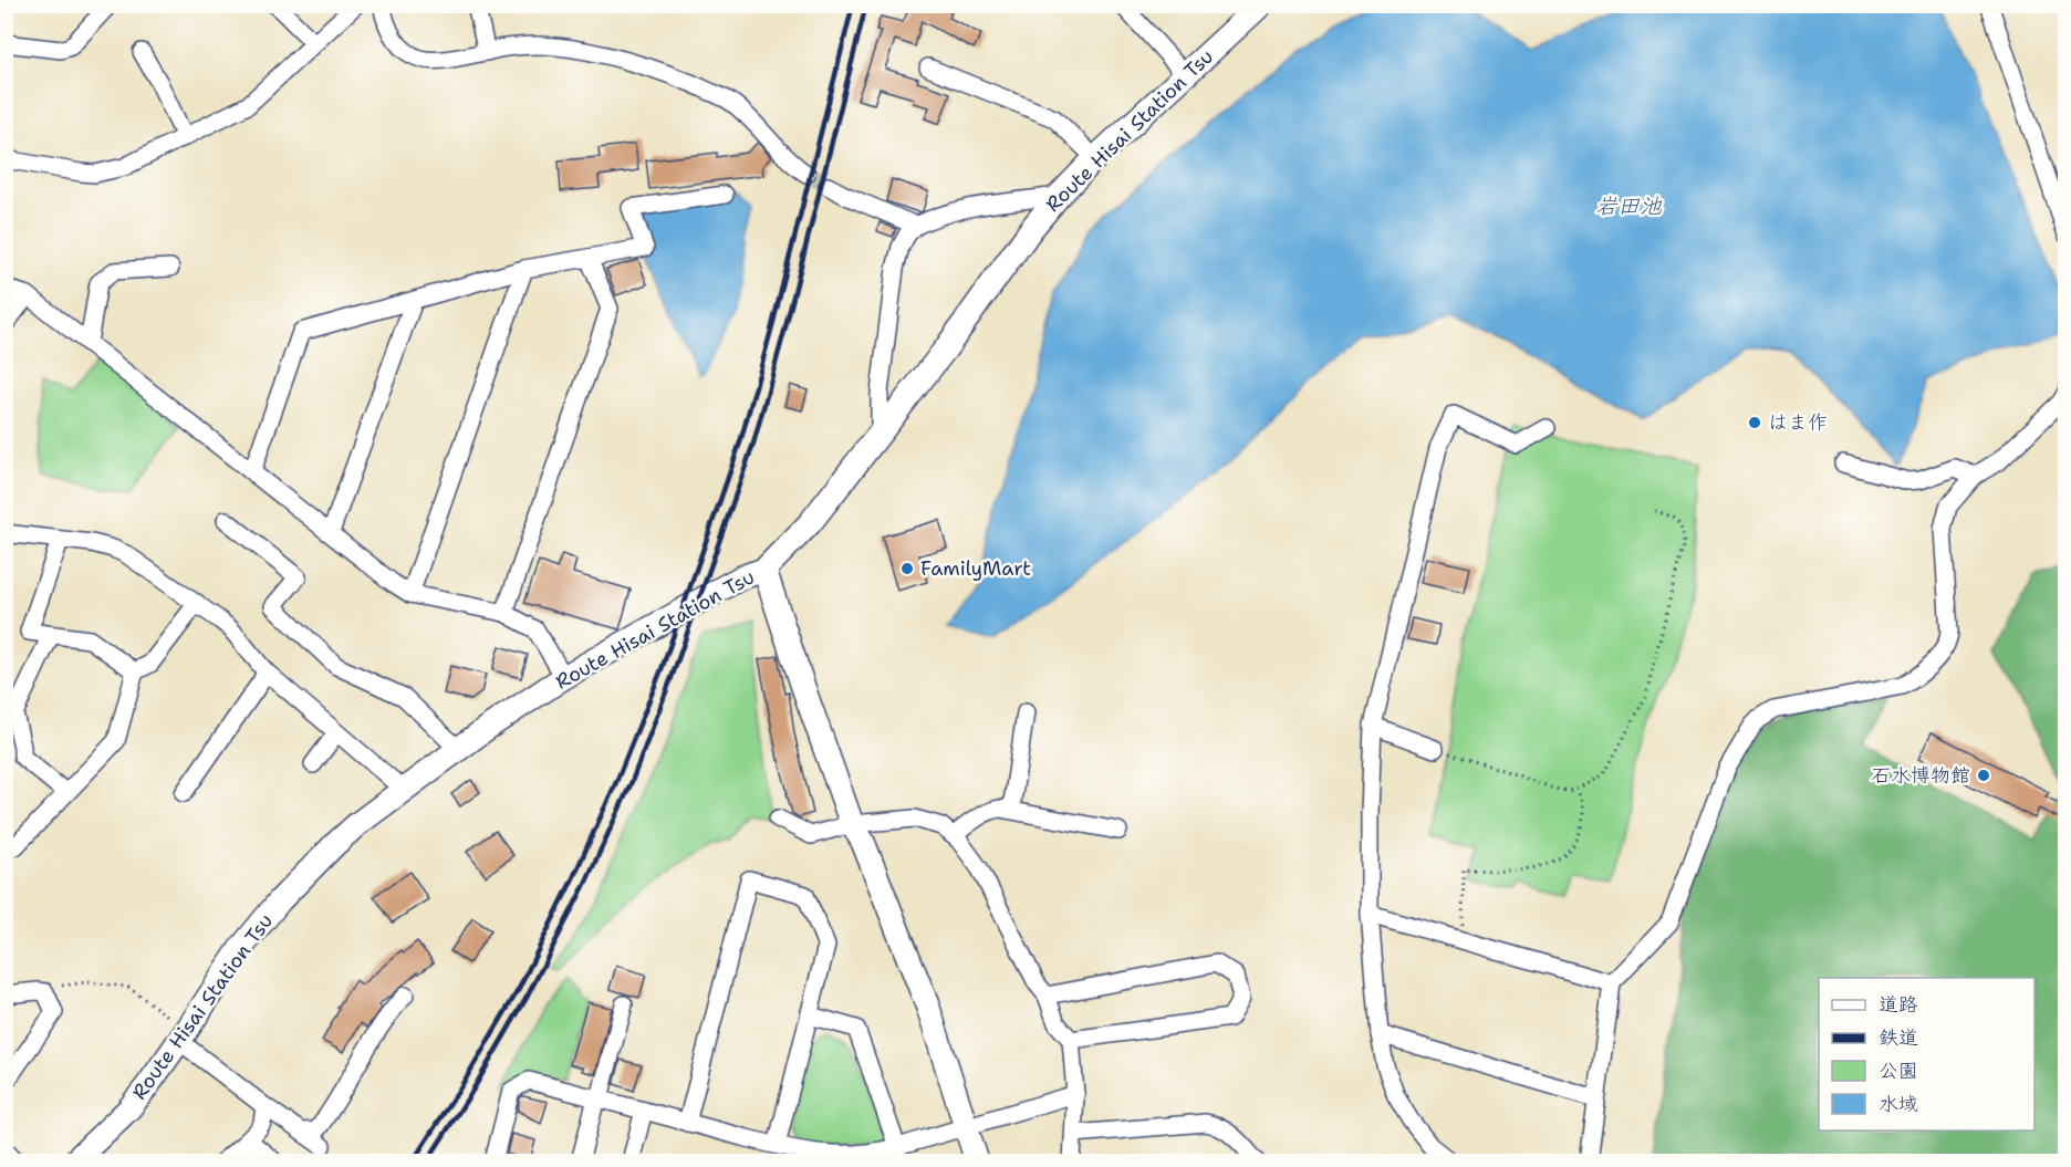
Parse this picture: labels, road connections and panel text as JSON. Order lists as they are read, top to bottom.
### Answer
{
  "streets": {
    "main road": ["Route Hisai Station Tsu"]
  },
  "water": ["岩田池"],
  "places": ["はま作", "FamilyMart", "石水博物館"],
  "legend": [
    "道路",
    "鉄道",
    "公園",
    "水域"
  ]
}
